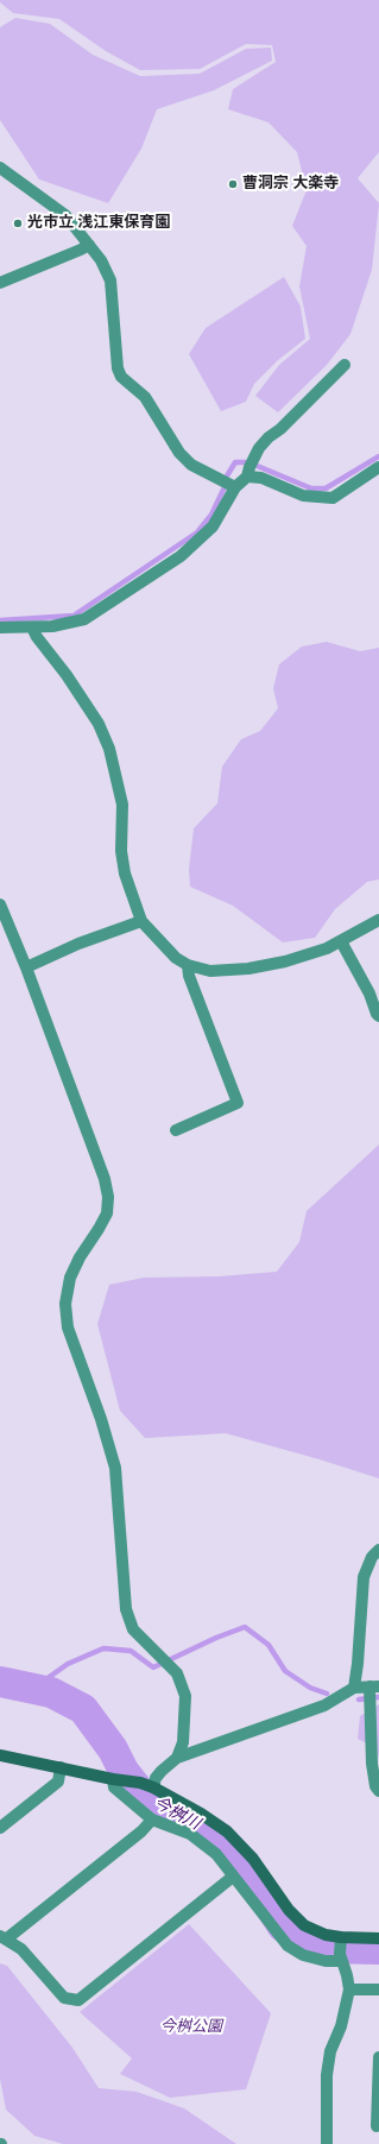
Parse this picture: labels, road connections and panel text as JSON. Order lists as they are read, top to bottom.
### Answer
{
  "water": ["今桝川"],
  "parks": ["今桝公園"],
  "places": ["曹洞宗 大楽寺", "光市立 浅江東保育園"]
}
